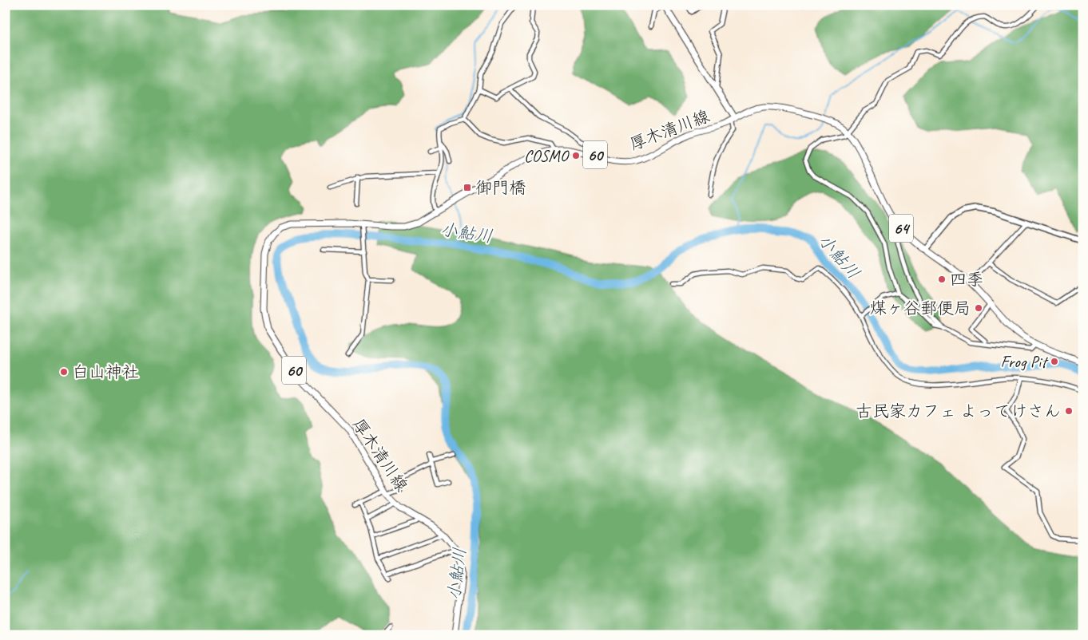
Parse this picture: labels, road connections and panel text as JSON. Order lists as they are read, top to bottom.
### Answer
{
  "streets": {
    "main road": ["厚木清川線", "60", "64"]
  },
  "crossings": [
    ["厚木清川線", "64"]
  ],
  "water": ["小鮎川"],
  "places": {
    "other": [
      "COSMO",
      "四季",
      "煤ヶ谷郵便局",
      "Frog Pit",
      "白山神社",
      "古民家カフェ よってけさん"
    ],
    "transit": ["御門橋"]
  }
}
